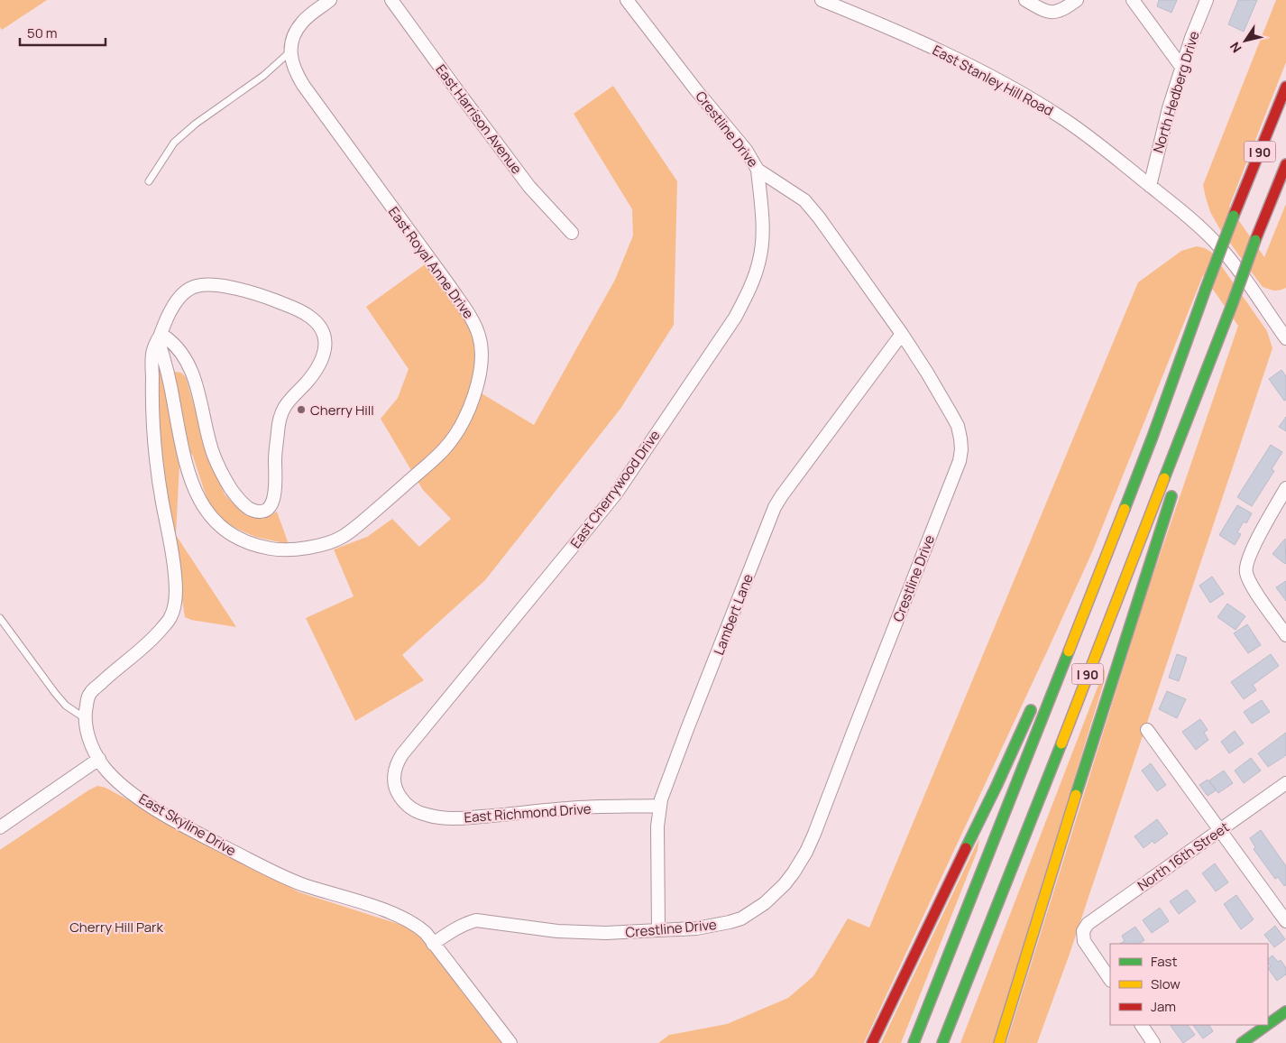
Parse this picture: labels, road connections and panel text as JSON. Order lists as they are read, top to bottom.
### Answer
{
  "streets": {
    "main road": ["I 90"],
    "street": [
      "East Stanley Hill Road",
      "North Hedberg Drive",
      "East Harrison Avenue",
      "Crestline Drive",
      "East Royal Anne Drive",
      "East Cherrywood Drive",
      "Lambert Lane",
      "East Richmond Drive",
      "East Skyline Drive",
      "North 16th Street"
    ]
  },
  "crossings": [
    ["East Stanley Hill Road", "North Hedberg Drive"],
    ["Crestline Drive", "East Cherrywood Drive"],
    ["Crestline Drive", "Lambert Lane"],
    ["Crestline Drive", "East Skyline Drive"],
    ["East Royal Anne Drive", "East Skyline Drive"],
    ["East Cherrywood Drive", "East Richmond Drive"],
    ["Lambert Lane", "East Richmond Drive"]
  ],
  "parks": ["Cherry Hill Park"],
  "places": ["Cherry Hill"],
  "legend": ["Fast", "Slow", "Jam"],
  "scale_bar": "50 m",
  "north": "bottom left"
}
